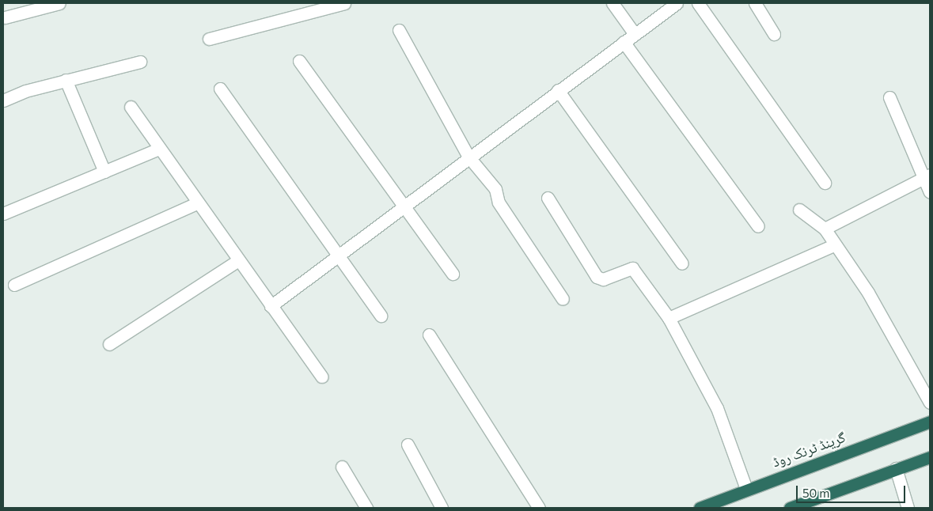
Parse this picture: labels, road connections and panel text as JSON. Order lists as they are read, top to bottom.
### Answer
{
  "streets": {
    "highway": ["گرینڈ ٹرنک روڈ"]
  },
  "scale_bar": "50 m"
}
